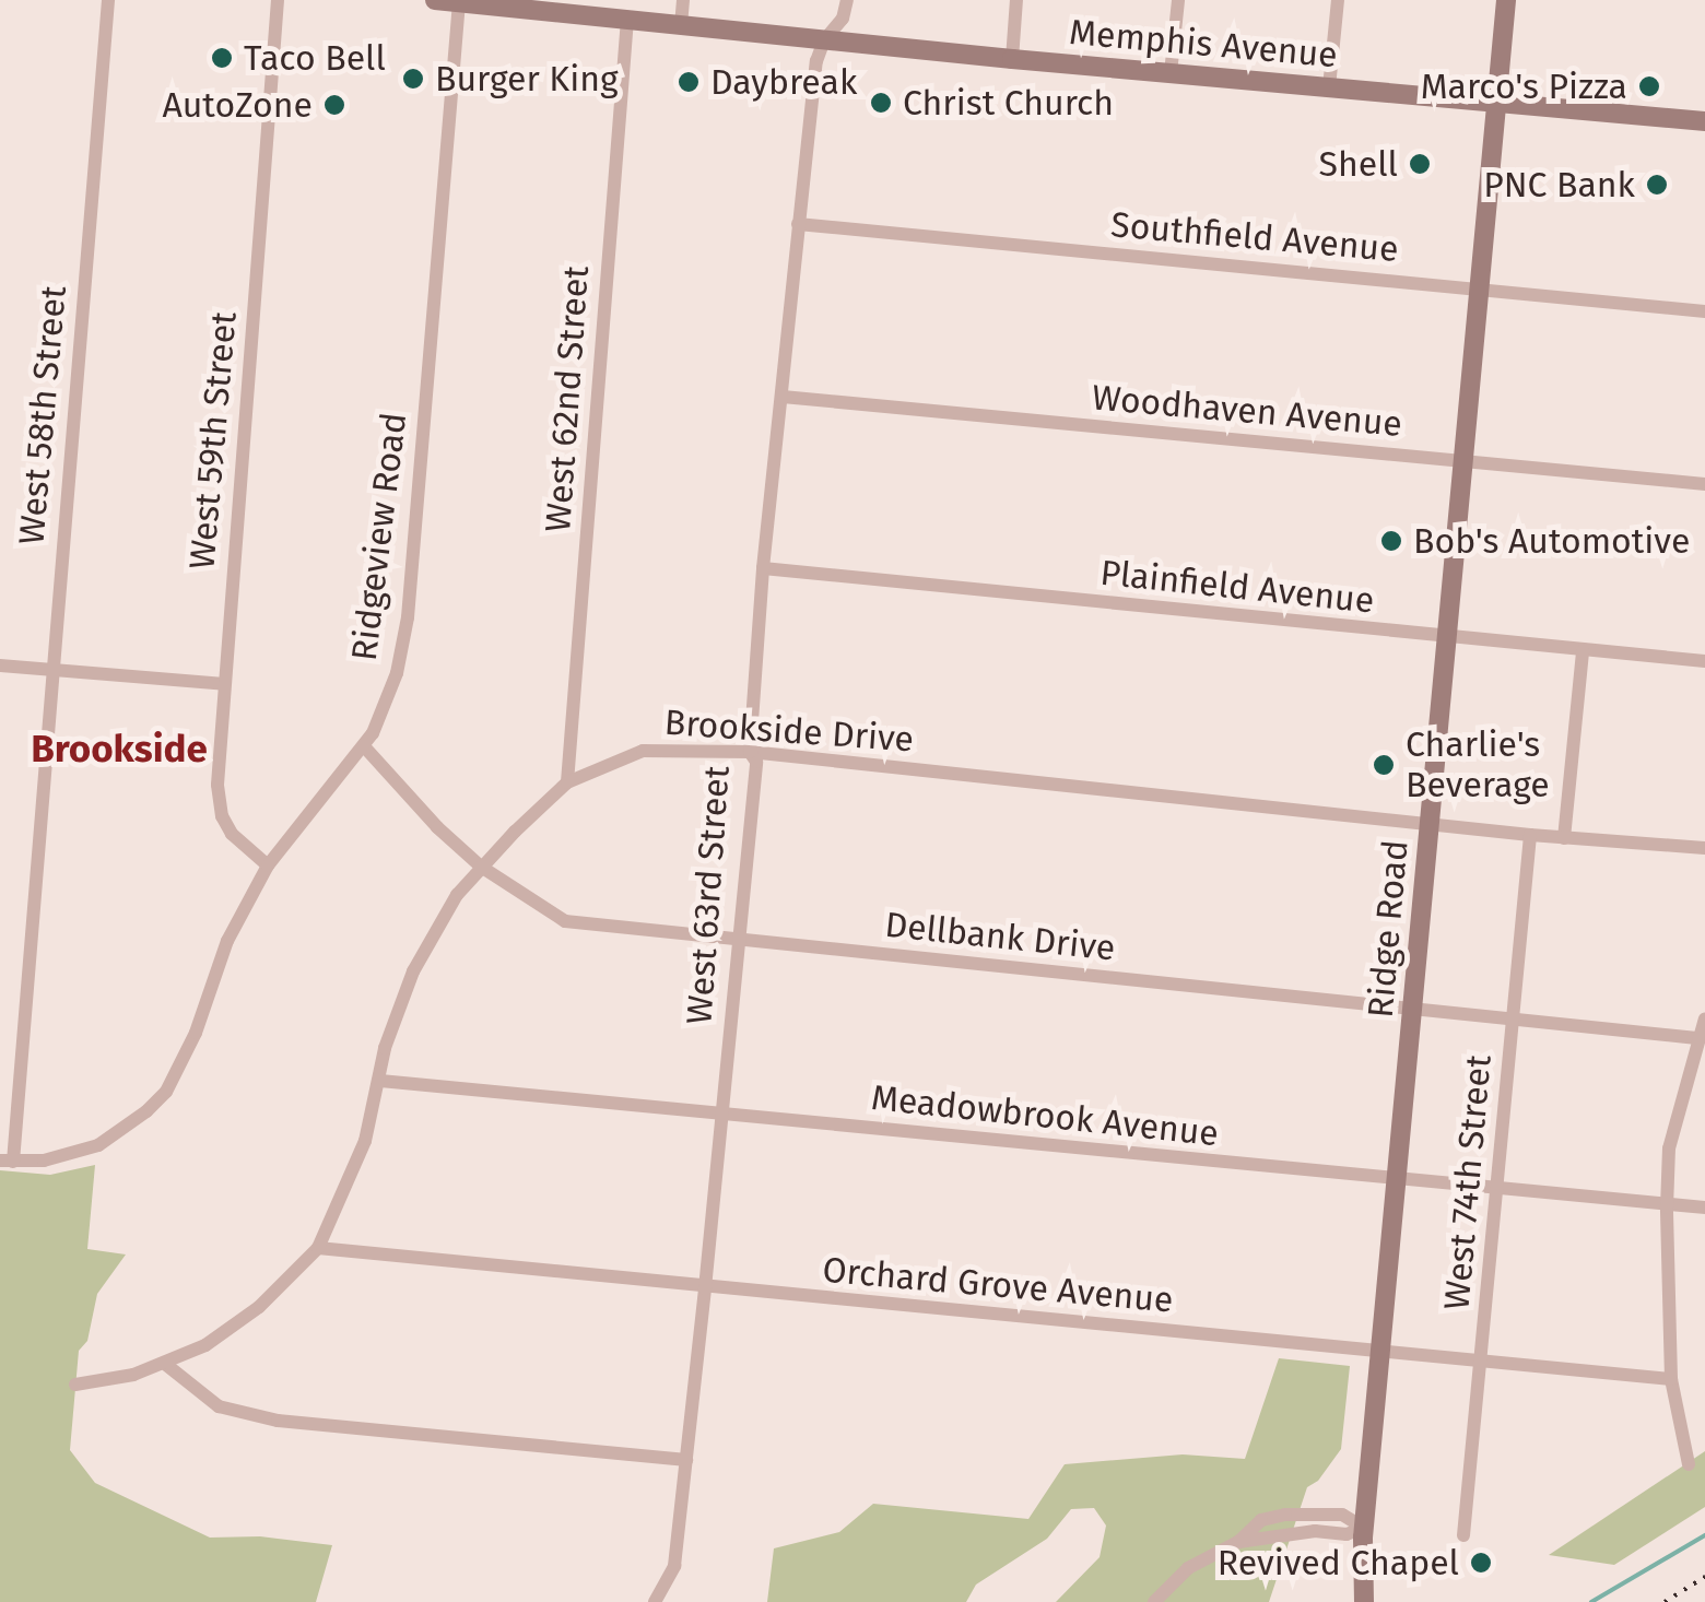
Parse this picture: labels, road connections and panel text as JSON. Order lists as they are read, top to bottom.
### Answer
{
  "streets": {
    "main road": ["Memphis Avenue", "Ridge Road"],
    "street": [
      "Southfield Avenue",
      "West 62nd Street",
      "Woodhaven Avenue",
      "West 58th Street",
      "West 59th Street",
      "Ridgeview Road",
      "Plainfield Avenue",
      "Brookside Drive",
      "West 63rd Street",
      "Dellbank Drive",
      "Meadowbrook Avenue",
      "West 74th Street",
      "Orchard Grove Avenue"
    ]
  },
  "crossings": [
    ["Memphis Avenue", "West 62nd Street"],
    ["Memphis Avenue", "Ridgeview Road"],
    ["Memphis Avenue", "West 63rd Street"],
    ["Memphis Avenue", "Ridge Road"],
    ["Southfield Avenue", "West 63rd Street"],
    ["Southfield Avenue", "Ridge Road"],
    ["West 62nd Street", "Brookside Drive"],
    ["Woodhaven Avenue", "West 63rd Street"],
    ["Woodhaven Avenue", "Ridge Road"],
    ["West 58th Street", "Ridgeview Road"],
    ["West 59th Street", "Ridgeview Road"],
    ["Ridgeview Road", "Dellbank Drive"],
    ["Plainfield Avenue", "West 63rd Street"],
    ["Plainfield Avenue", "Ridge Road"],
    ["Brookside Drive", "West 63rd Street"],
    ["Brookside Drive", "Ridge Road"],
    ["Brookside Drive", "Dellbank Drive"],
    ["Brookside Drive", "Meadowbrook Avenue"],
    ["Brookside Drive", "West 74th Street"],
    ["Brookside Drive", "Orchard Grove Avenue"],
    ["West 63rd Street", "Dellbank Drive"],
    ["West 63rd Street", "Meadowbrook Avenue"],
    ["West 63rd Street", "Orchard Grove Avenue"],
    ["Ridge Road", "Dellbank Drive"],
    ["Ridge Road", "Meadowbrook Avenue"],
    ["Ridge Road", "Orchard Grove Avenue"],
    ["Dellbank Drive", "West 74th Street"],
    ["Meadowbrook Avenue", "West 74th Street"],
    ["West 74th Street", "Orchard Grove Avenue"]
  ],
  "districts": ["Brookside"],
  "places": [
    "Taco Bell",
    "Burger King",
    "Daybreak",
    "Marco's Pizza",
    "Christ Church",
    "AutoZone",
    "Shell",
    "PNC Bank",
    "Bob's Automotive",
    "Charlie's Beverage",
    "Revived Chapel"
  ]
}
